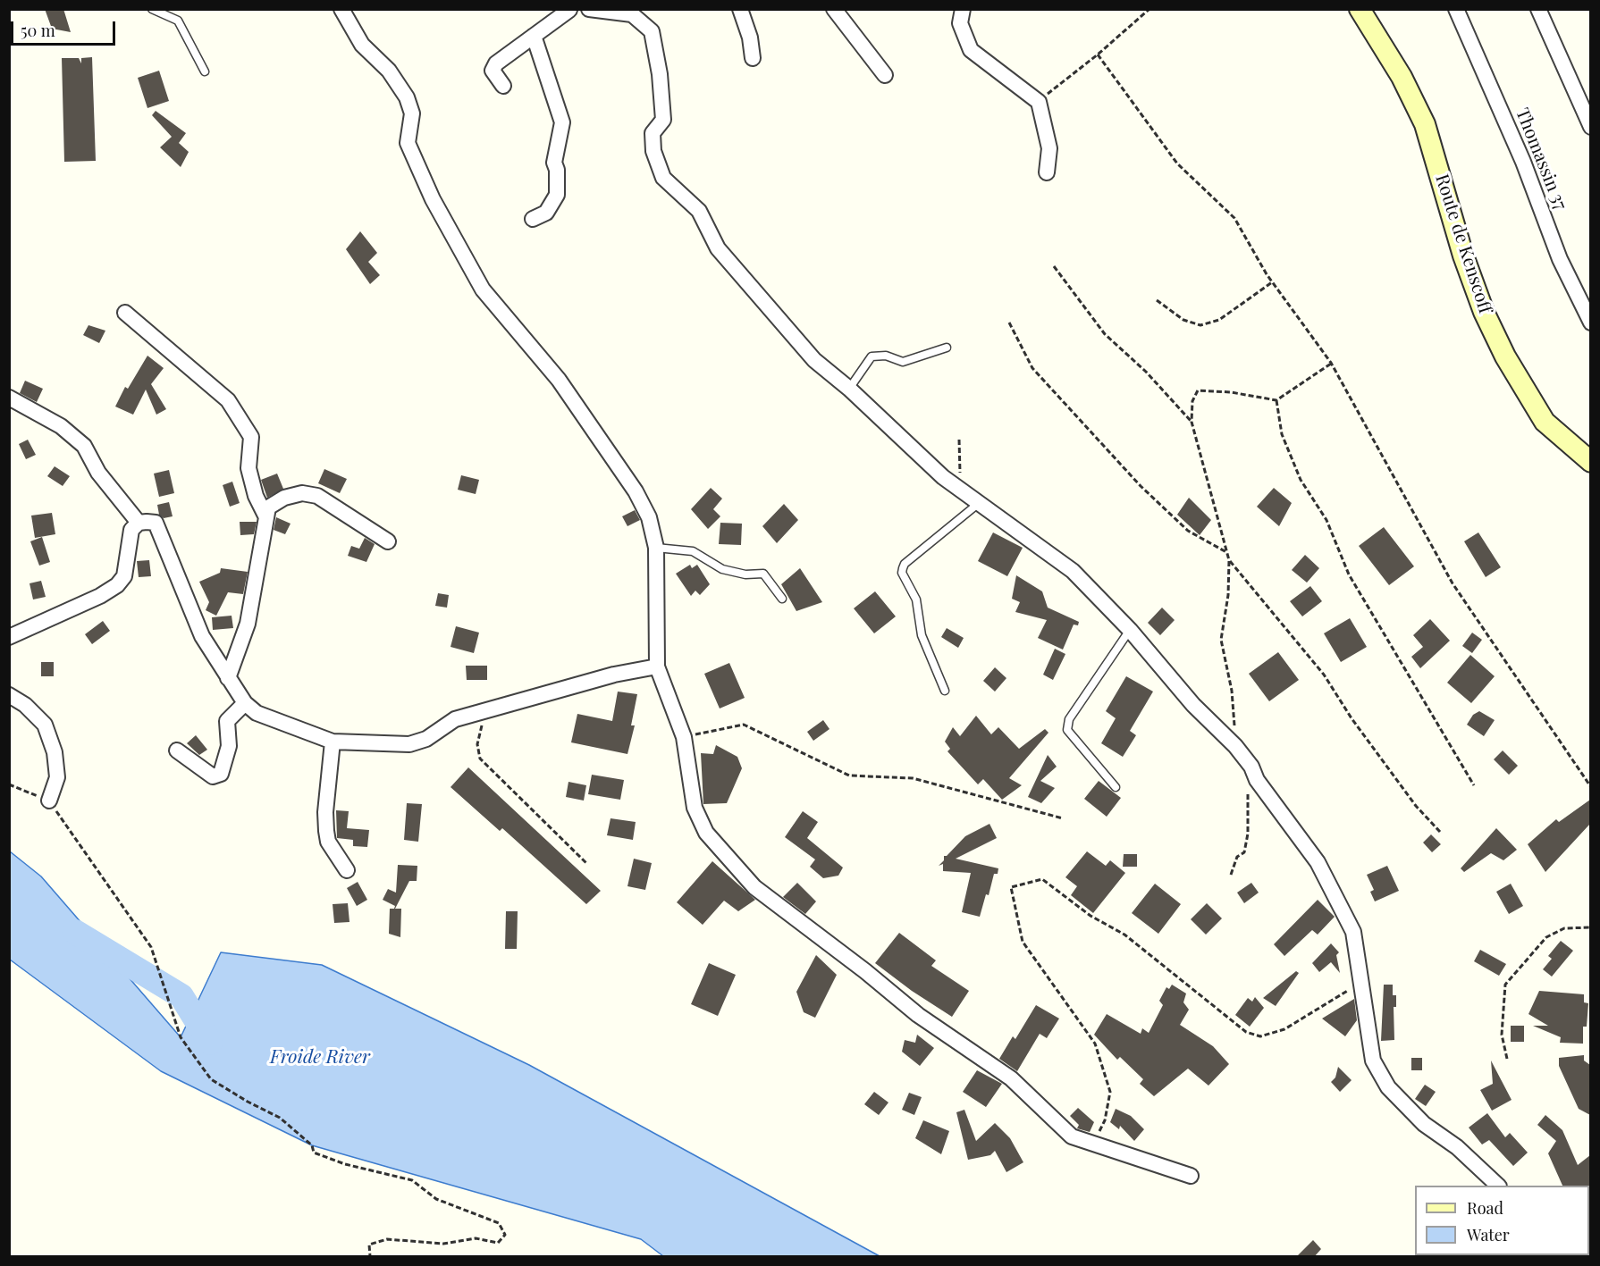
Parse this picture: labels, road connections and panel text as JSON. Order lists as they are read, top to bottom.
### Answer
{
  "streets": {
    "main road": ["Route de Kenscoff"],
    "street": ["Thomassin 37"]
  },
  "water": ["Froide River"],
  "legend": ["Road", "Water"],
  "scale_bar": "50 m"
}
